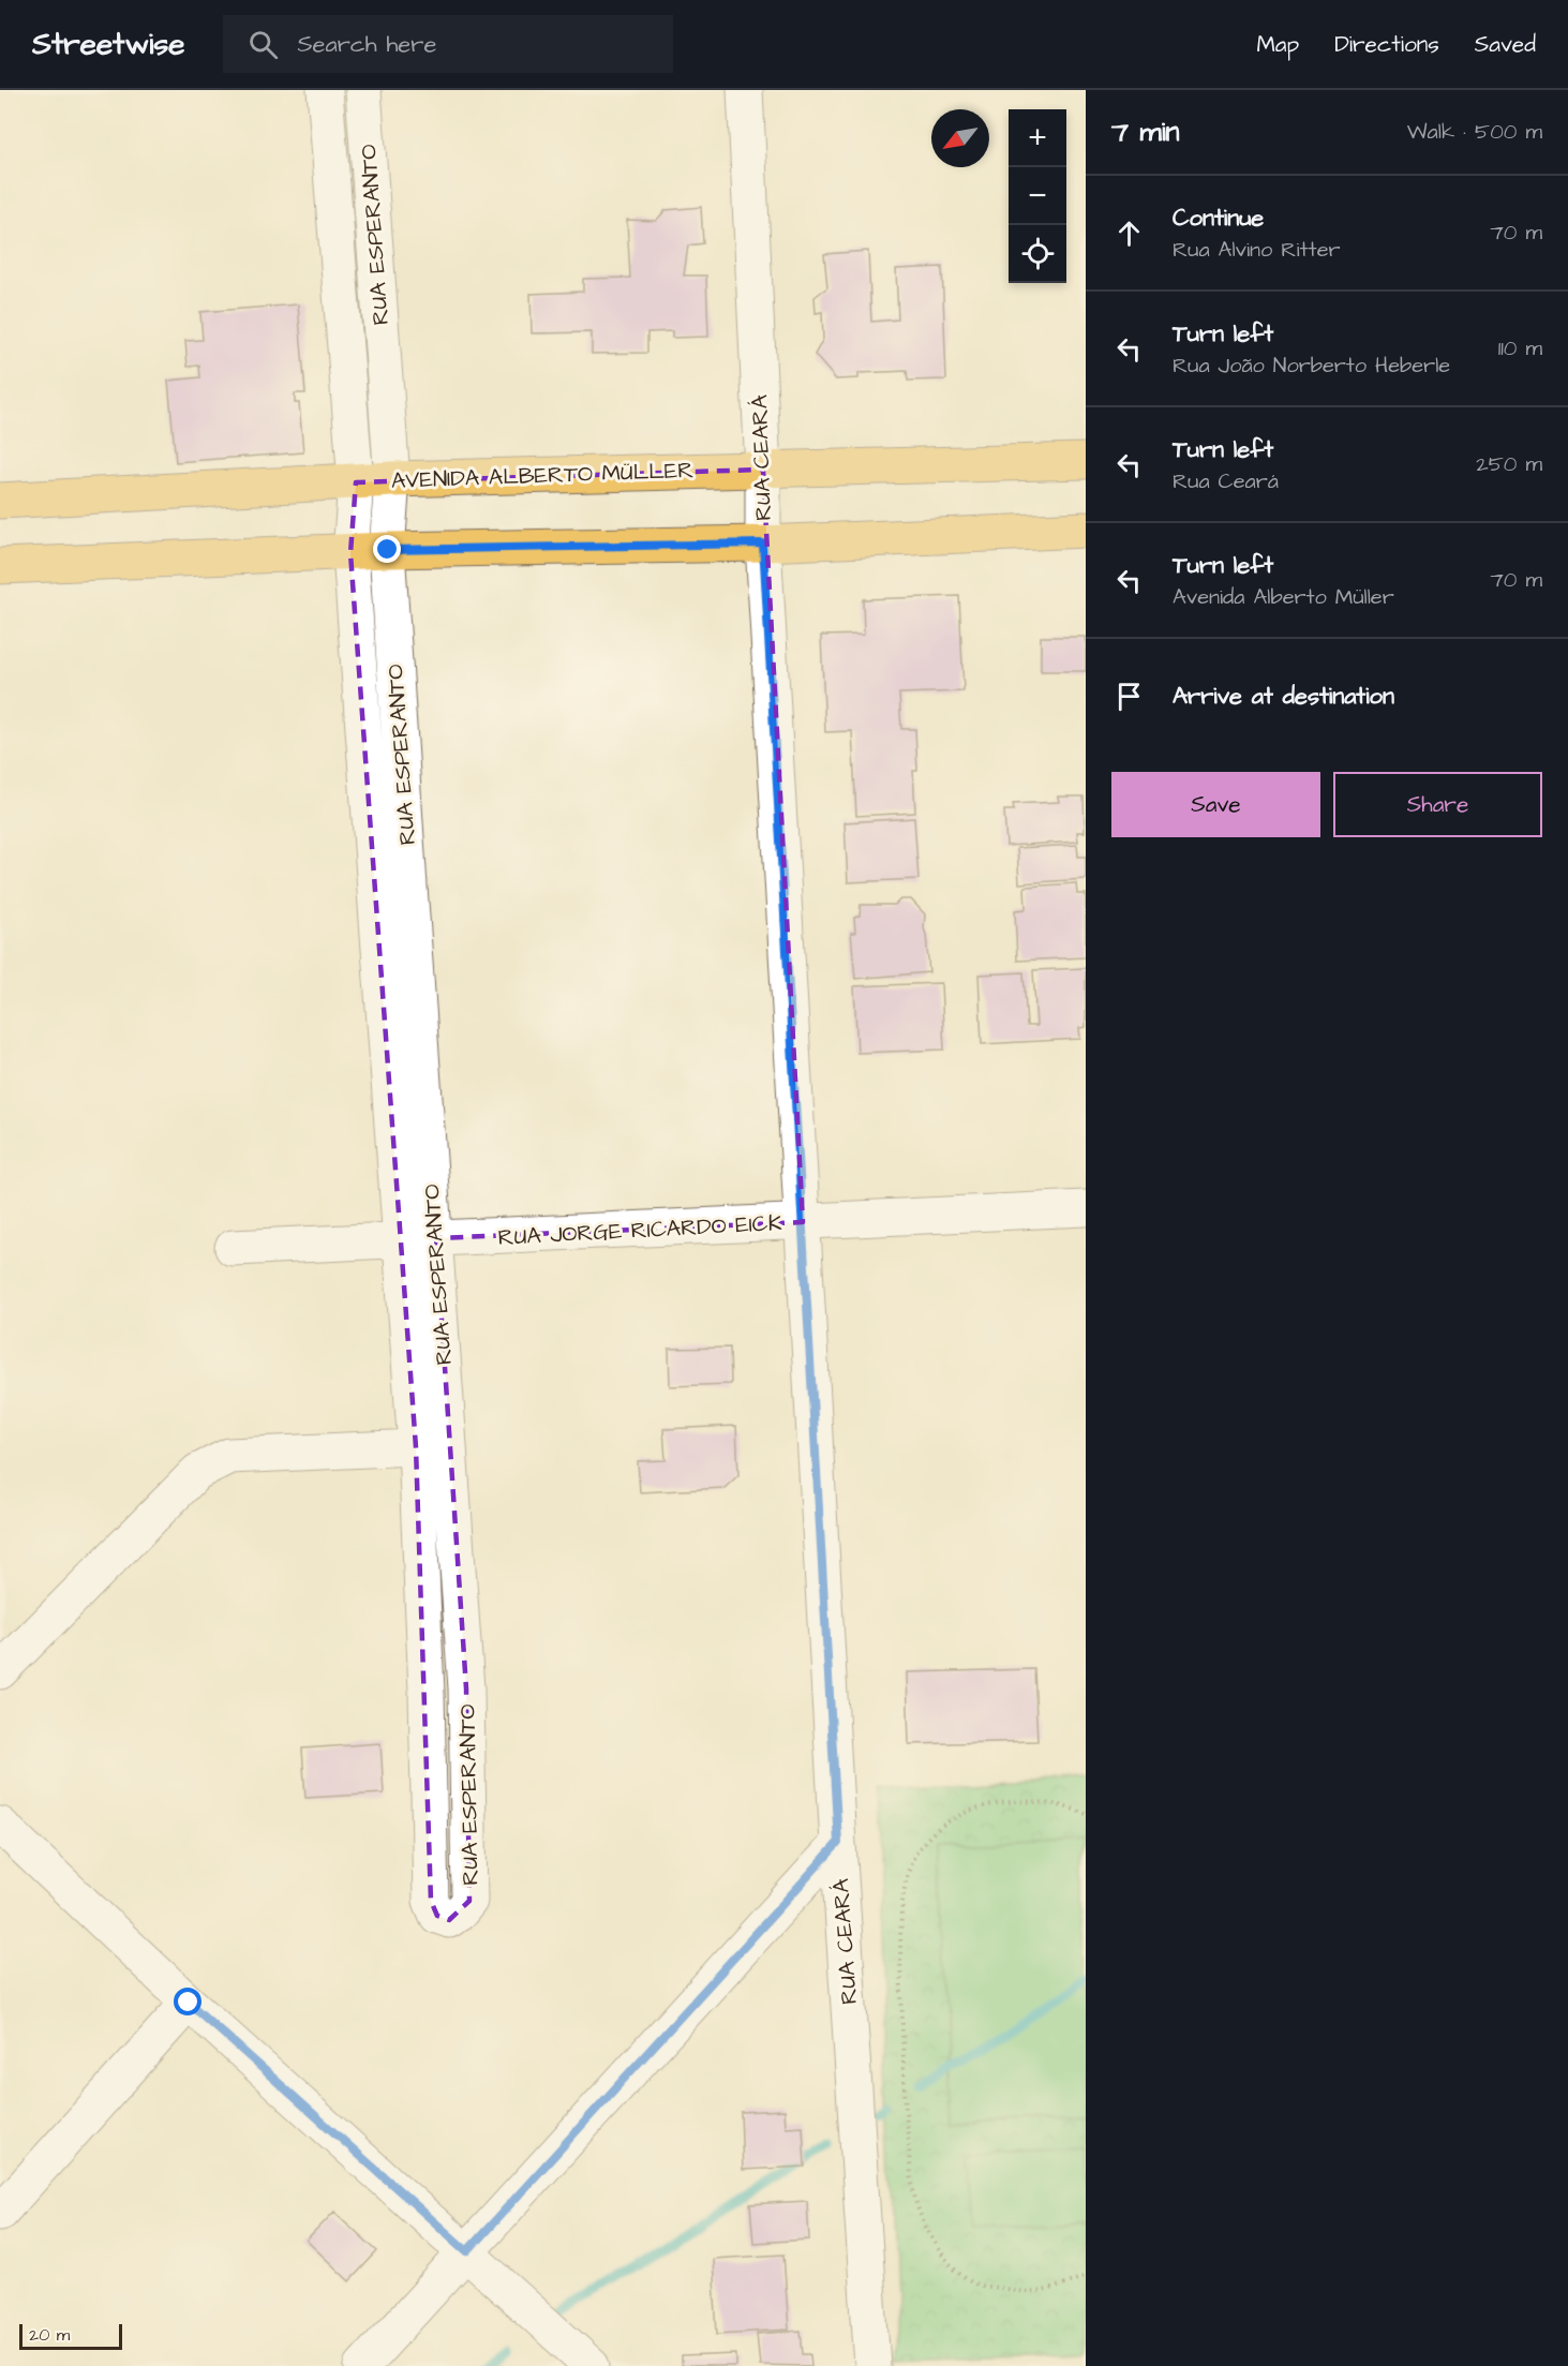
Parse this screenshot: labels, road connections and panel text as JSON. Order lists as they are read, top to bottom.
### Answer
{
  "streets": {
    "main road": ["AVENIDA ALBERTO MÜLLER"],
    "street": ["RUA ESPERANTO", "RUA CEARÁ", "RUA JORGE RICARDO EICK"]
  },
  "crossings": [
    ["RUA ESPERANTO", "AVENIDA ALBERTO MÜLLER"],
    ["RUA ESPERANTO", "RUA JORGE RICARDO EICK"],
    ["RUA CEARÁ", "AVENIDA ALBERTO MÜLLER"],
    ["RUA CEARÁ", "RUA JORGE RICARDO EICK"]
  ],
  "scale_bar": "20 m",
  "north": "bottom left",
  "page": {
    "header": "Streetwise",
    "search": "Search here",
    "nav": ["Map", "Directions", "Saved"],
    "heading": ["7 min", "Walk · 500 m"],
    "map_buttons": ["+", "−"],
    "list": [
      ["Continue", "Rua Alvino Ritter", "70 m"],
      ["Turn left", "Rua João Norberto Heberle", "110 m"],
      ["Turn left", "Rua Ceará", "250 m"],
      ["Turn left", "Avenida Alberto Müller", "70 m"],
      "Arrive at destination"
    ],
    "buttons": ["Save", "Share"],
    "scale": "20 m"
  }
}
